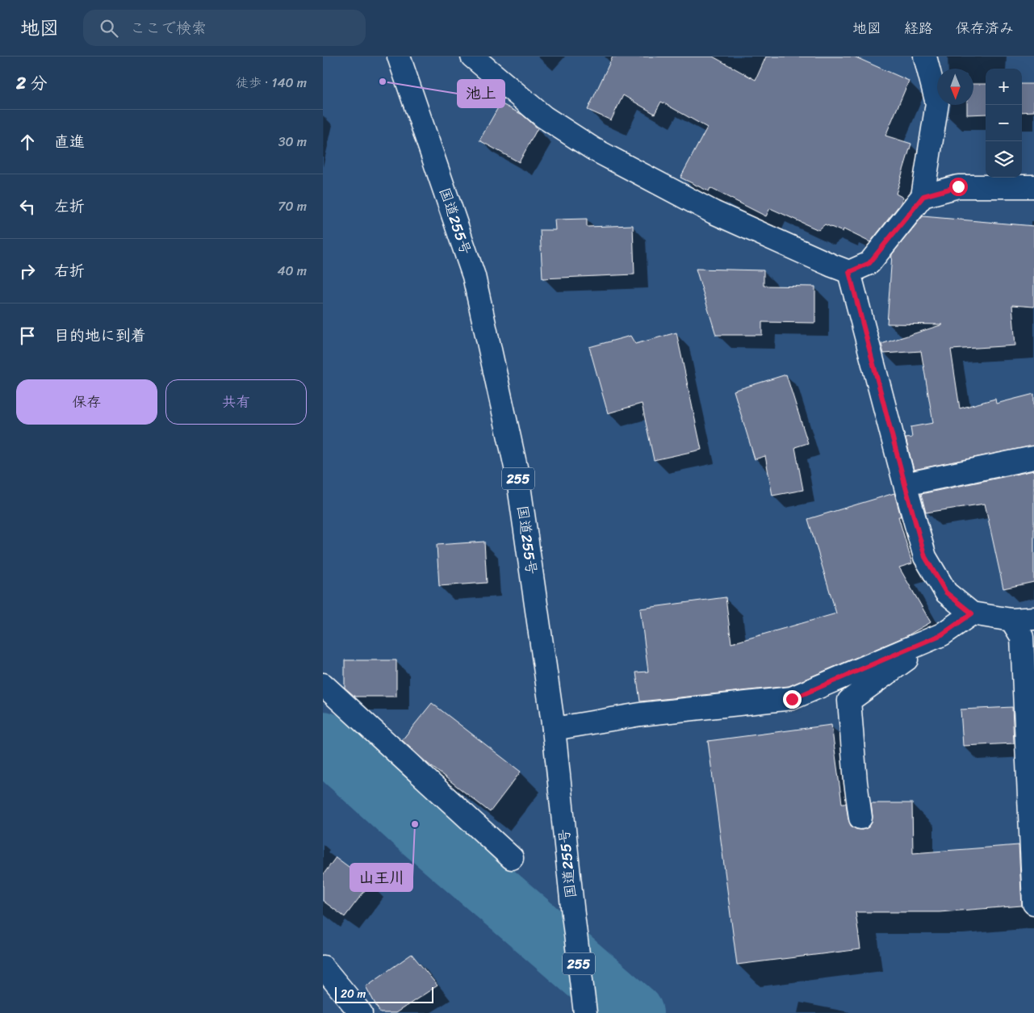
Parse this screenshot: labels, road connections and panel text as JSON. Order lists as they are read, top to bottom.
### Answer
{
  "streets": {
    "main road": ["国道255号", "255"]
  },
  "places": ["池上", "山王川"],
  "scale_bar": "20 m",
  "north": "bottom",
  "page": {
    "header": "地図",
    "search": "ここで検索",
    "nav": ["地図", "経路", "保存済み"],
    "heading": ["2 分", "徒歩 · 140 m"],
    "map_buttons": ["+", "−"],
    "list": [
      ["直進", "30 m"],
      ["左折", "70 m"],
      ["右折", "40 m"],
      "目的地に到着"
    ],
    "buttons": ["保存", "共有"],
    "scale": "20 m"
  }
}
